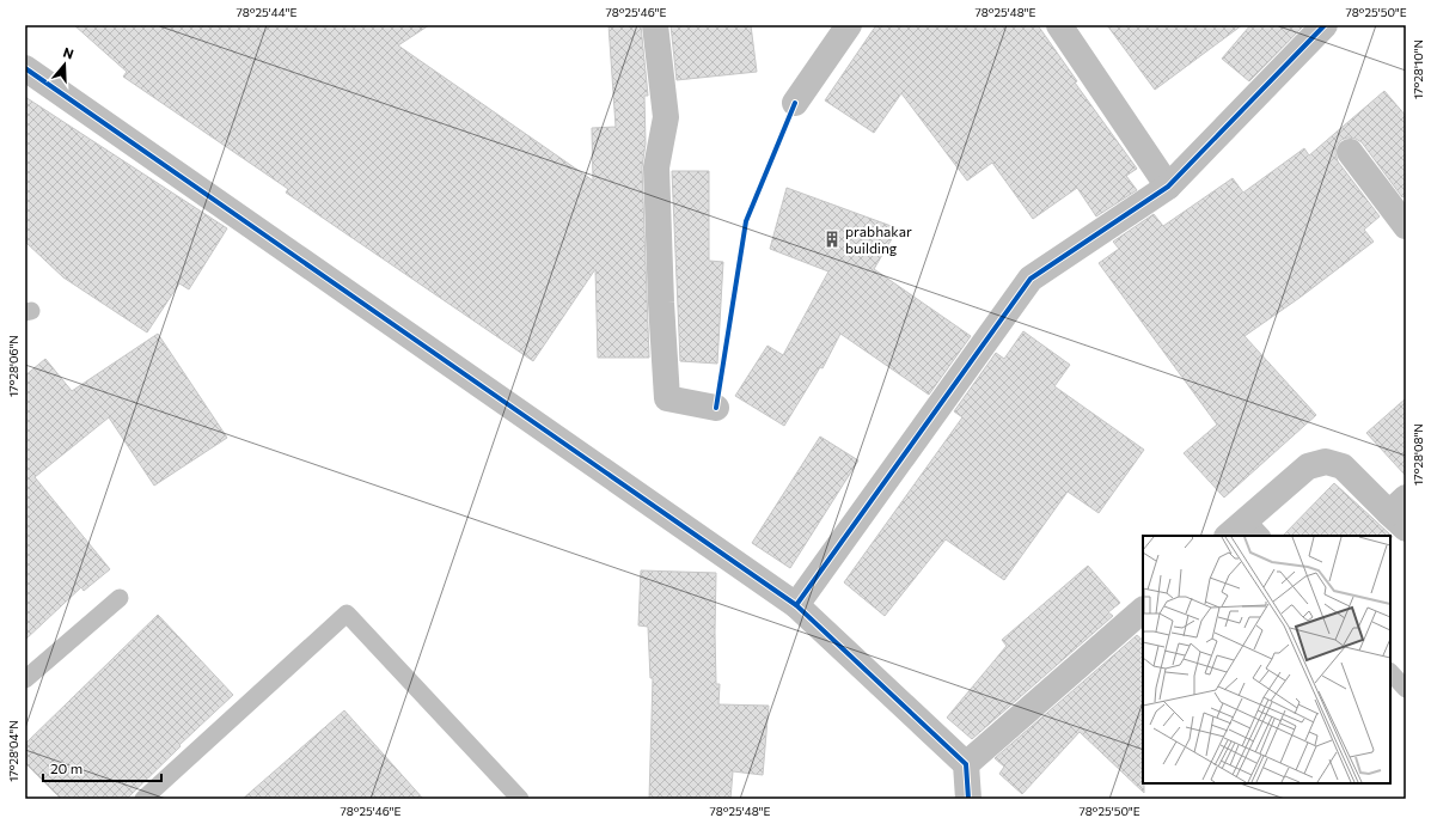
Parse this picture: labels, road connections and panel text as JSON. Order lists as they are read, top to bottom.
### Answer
{
  "places": {
    "building": ["prabhakar building"]
  },
  "scale_bar": "20 m",
  "north": "top",
  "coordinates": [
    "78°25'44\"E",
    "78°25'46\"E",
    "78°25'48\"E",
    "78°25'50\"E",
    "17°28'10\"N",
    "17°28'06\"N",
    "17°28'08\"N",
    "17°28'04\"N"
  ]
}
